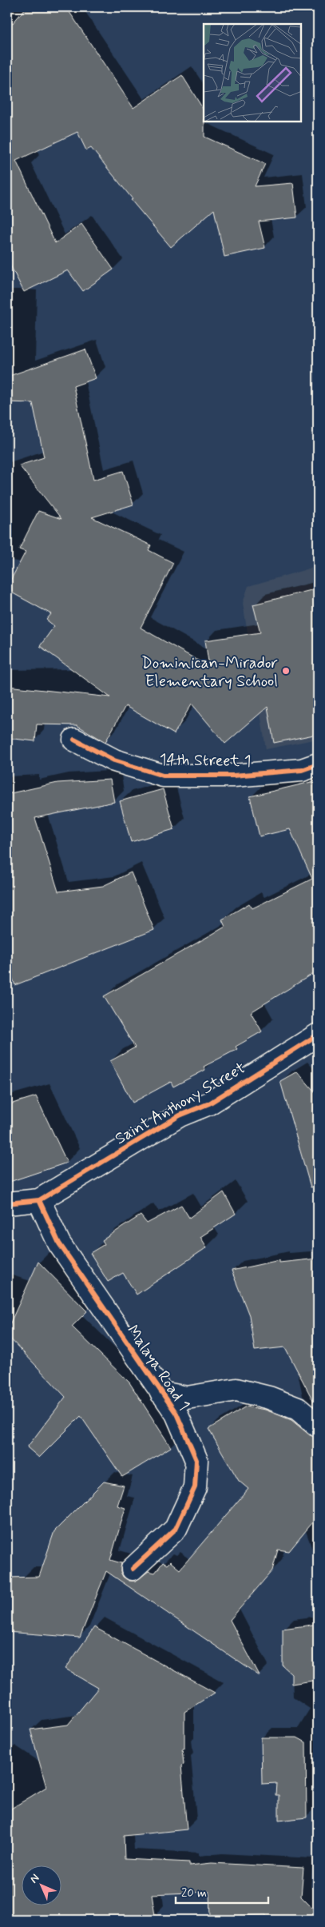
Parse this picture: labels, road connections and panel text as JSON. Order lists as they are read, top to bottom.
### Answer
{
  "streets": {
    "street": ["14th Street 1", "Saint Anthony Street", "Malaya Road 1"]
  },
  "crossings": [
    ["Saint Anthony Street", "Malaya Road 1"]
  ],
  "places": ["Dominican-Mirador Elementary School"],
  "scale_bar": "20 m",
  "north": "top left"
}
